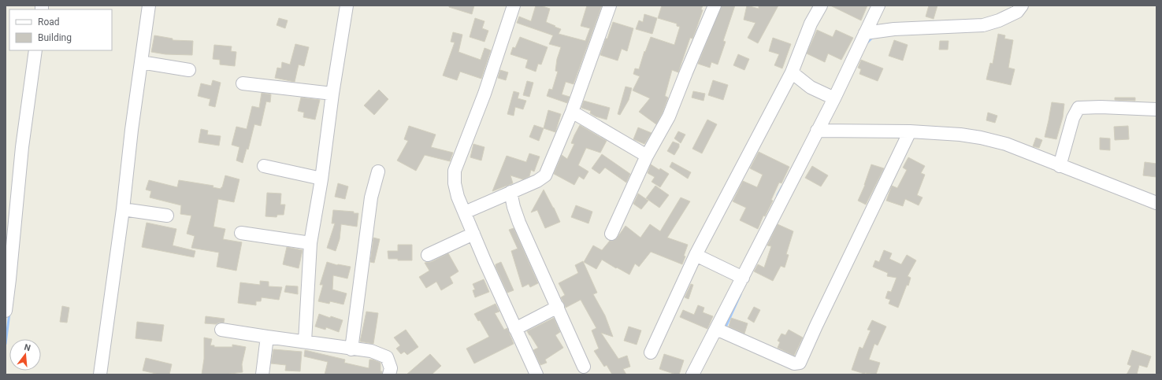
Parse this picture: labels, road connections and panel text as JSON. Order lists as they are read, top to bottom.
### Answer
{
  "legend": ["Road", "Building"],
  "north": "top"
}
